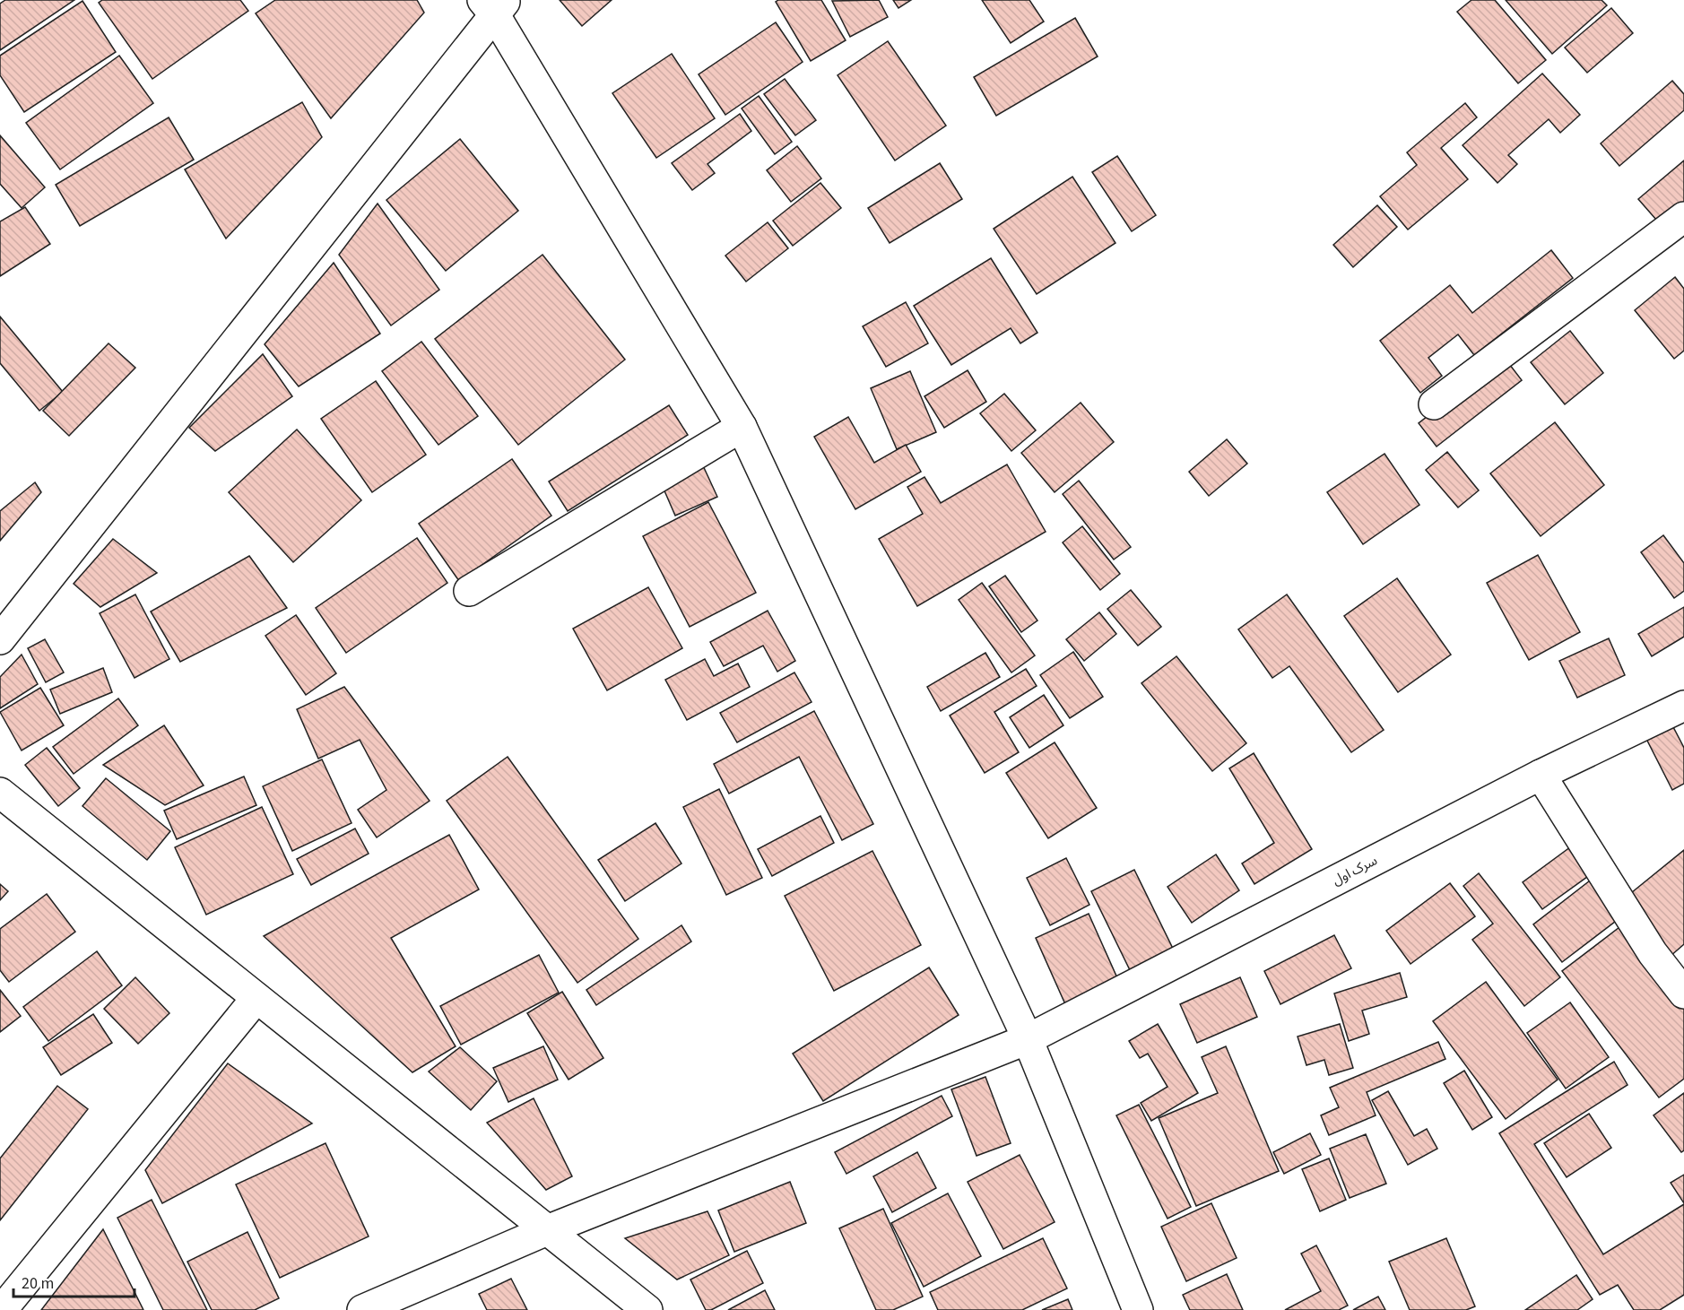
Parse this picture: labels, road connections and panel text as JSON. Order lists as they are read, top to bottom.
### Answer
{
  "streets": {
    "street": ["سرک اول"]
  },
  "scale_bar": "20 m"
}
